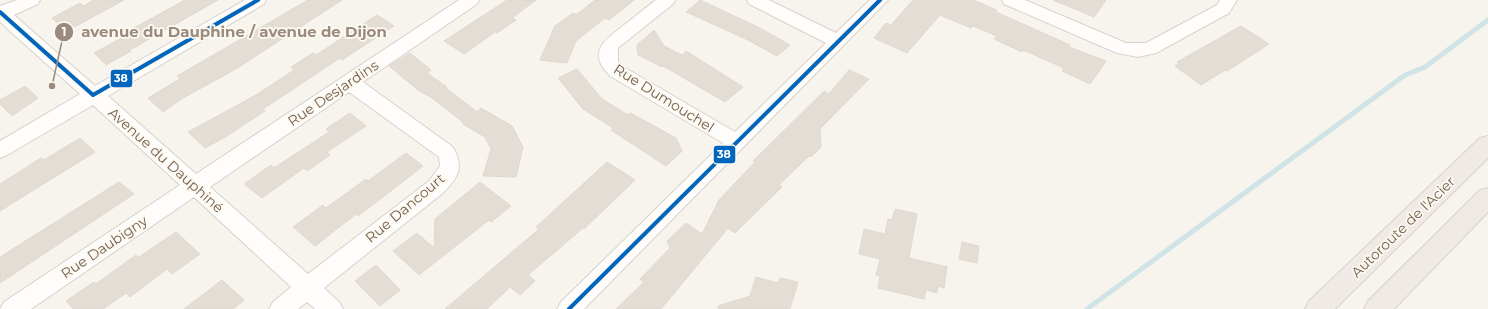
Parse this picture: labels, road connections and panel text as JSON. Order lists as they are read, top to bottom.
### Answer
{
  "streets": {
    "highway": ["Autoroute de l'Acier"],
    "street": [
      "Rue Desjardins",
      "Rue Dumouchel",
      "Avenue du Dauphiné",
      "Rue Dancourt",
      "Rue Daubigny"
    ]
  },
  "crossings": [
    ["Rue Desjardins", "Avenue du Dauphiné"],
    ["Rue Desjardins", "Rue Dancourt"],
    ["Rue Desjardins", "Rue Daubigny"],
    ["Avenue du Dauphiné", "Rue Dancourt"],
    ["Avenue du Dauphiné", "Rue Daubigny"]
  ],
  "places": ["avenue du Dauphine / avenue de Dijon"],
  "lines": ["transit line 38"]
}
